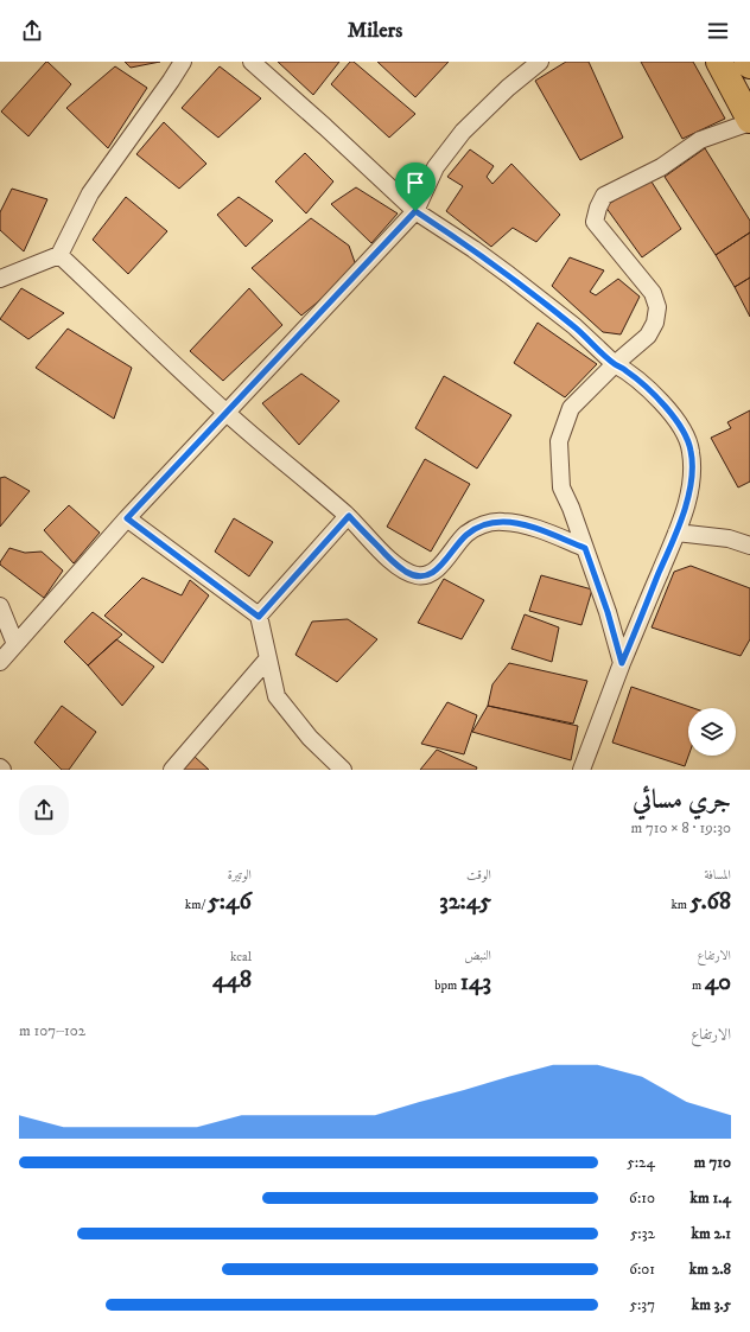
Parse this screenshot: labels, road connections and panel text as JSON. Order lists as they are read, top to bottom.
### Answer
{
  "page": {
    "header": "Milers",
    "heading": ["جري مسائي", "19:30 · 8 × 710 m"],
    "stats": [
      ["المسافة", "5.68 km"],
      ["الوقت", "32:45"],
      ["الوتيرة", "5:46 /km"],
      ["الارتفاع", "40 m"],
      ["النبض", "143 bpm"],
      ["kcal", "448"]
    ],
    "chart": ["الارتفاع", "102–107 m"],
    "list": [
      {
        "name": "710 m",
        "note": "5:24"
      },
      {
        "name": "1.4 km",
        "note": "6:10"
      },
      {
        "name": "2.1 km",
        "note": "5:32"
      },
      {
        "name": "2.8 km",
        "note": "6:01"
      },
      {
        "name": "3.5 km",
        "note": "5:37"
      }
    ]
  }
}
